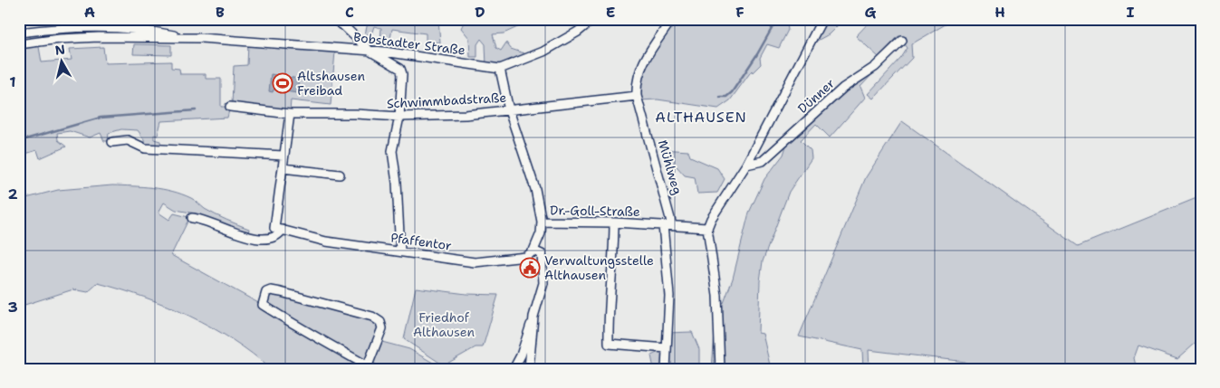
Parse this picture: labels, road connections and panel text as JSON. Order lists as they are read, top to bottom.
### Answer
{
  "streets": {
    "street": [
      "Bobstadter Straße",
      "Dünner",
      "Schwimmbadstraße",
      "Mühlweg",
      "Dr.-Goll-Straße",
      "Pfaffentor"
    ]
  },
  "crossings": [
    ["Bobstadter Straße", "Dr.-Goll-Straße"],
    ["Schwimmbadstraße", "Mühlweg"],
    ["Schwimmbadstraße", "Dr.-Goll-Straße"],
    ["Mühlweg", "Dr.-Goll-Straße"]
  ],
  "districts": ["ALTHAUSEN"],
  "parks": ["Friedhof Althausen"],
  "places": {
    "sports": ["Altshausen Freibad"],
    "public building": ["Verwaltungsstelle Althausen"]
  },
  "north": "top",
  "grid": {
    "columns": [
      "A",
      "B",
      "C",
      "D",
      "E",
      "F",
      "G",
      "H",
      "I"
    ],
    "rows": ["1", "2", "3"]
  }
}
